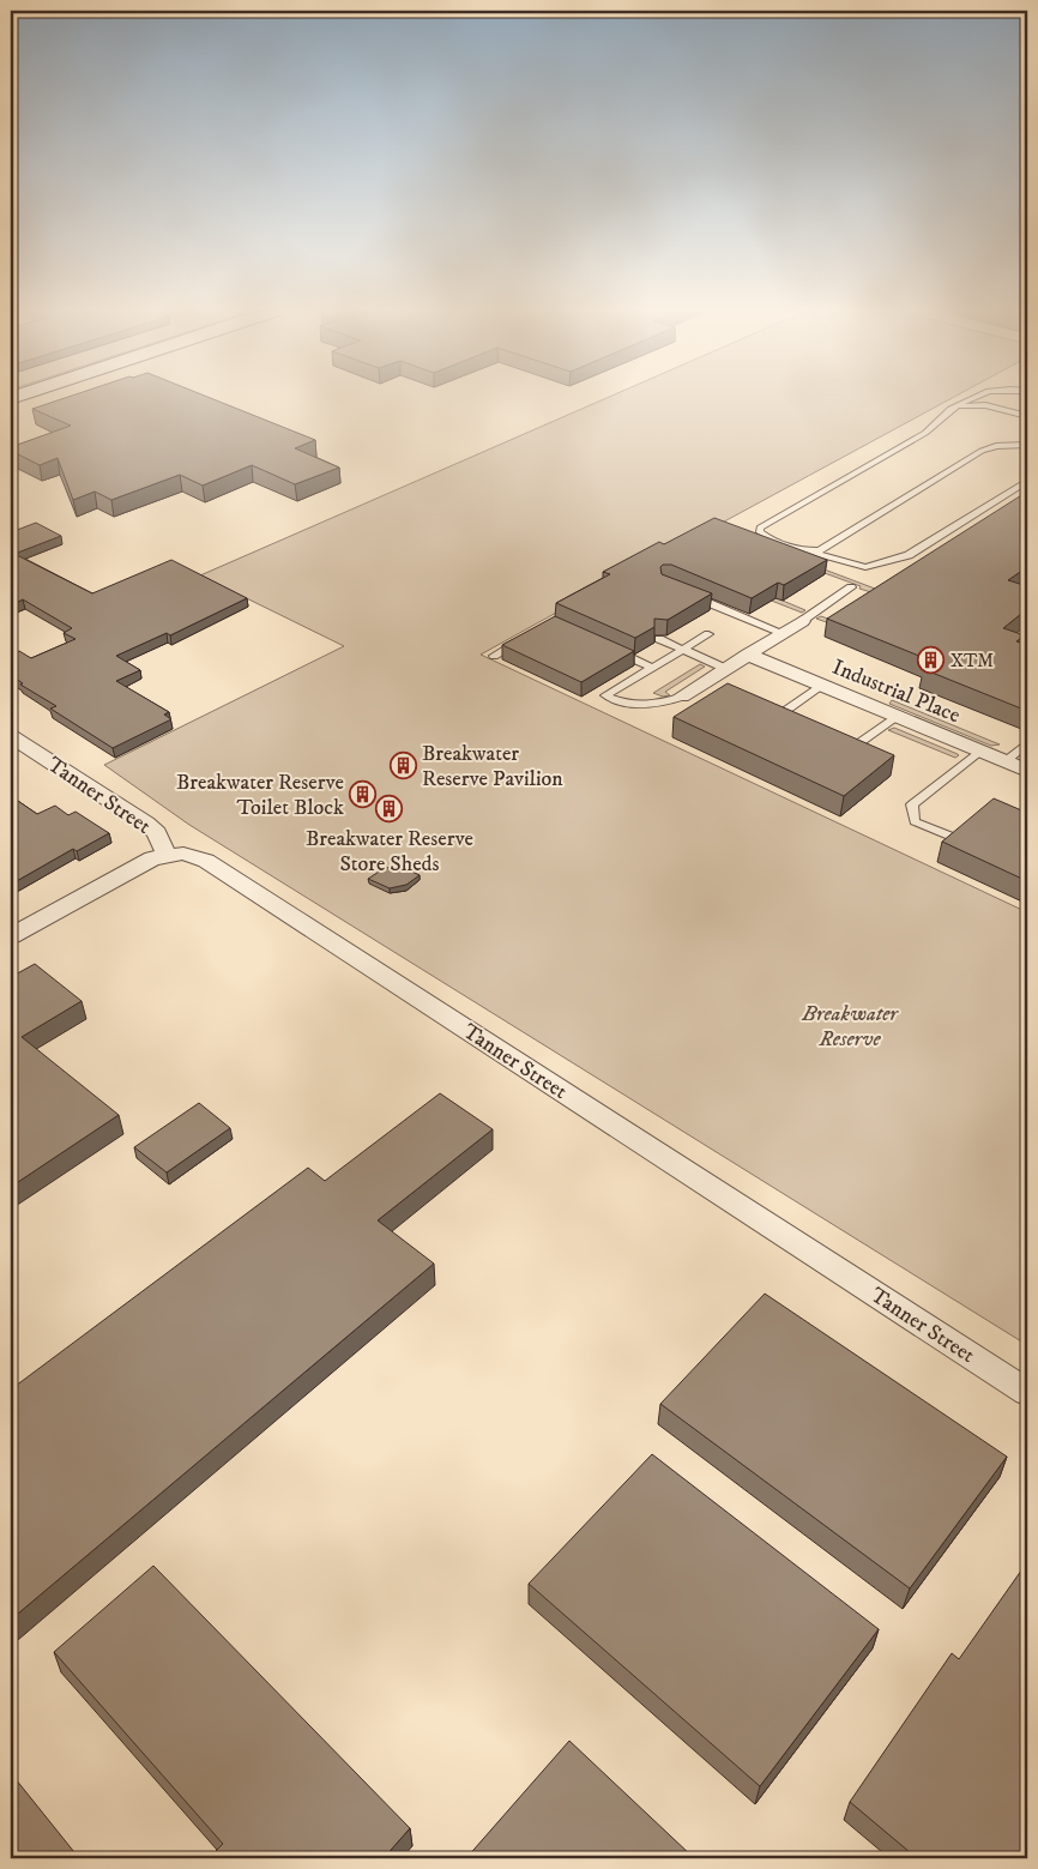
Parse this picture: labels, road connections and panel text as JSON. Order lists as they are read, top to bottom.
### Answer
{
  "streets": {
    "street": ["Industrial Place", "Tanner Street"]
  },
  "parks": ["Breakwater Reserve"],
  "places": {
    "building": [
      "XTM",
      "Breakwater Reserve Pavilion",
      "Breakwater Reserve Toilet Block",
      "Breakwater Reserve Store Sheds"
    ]
  }
}
